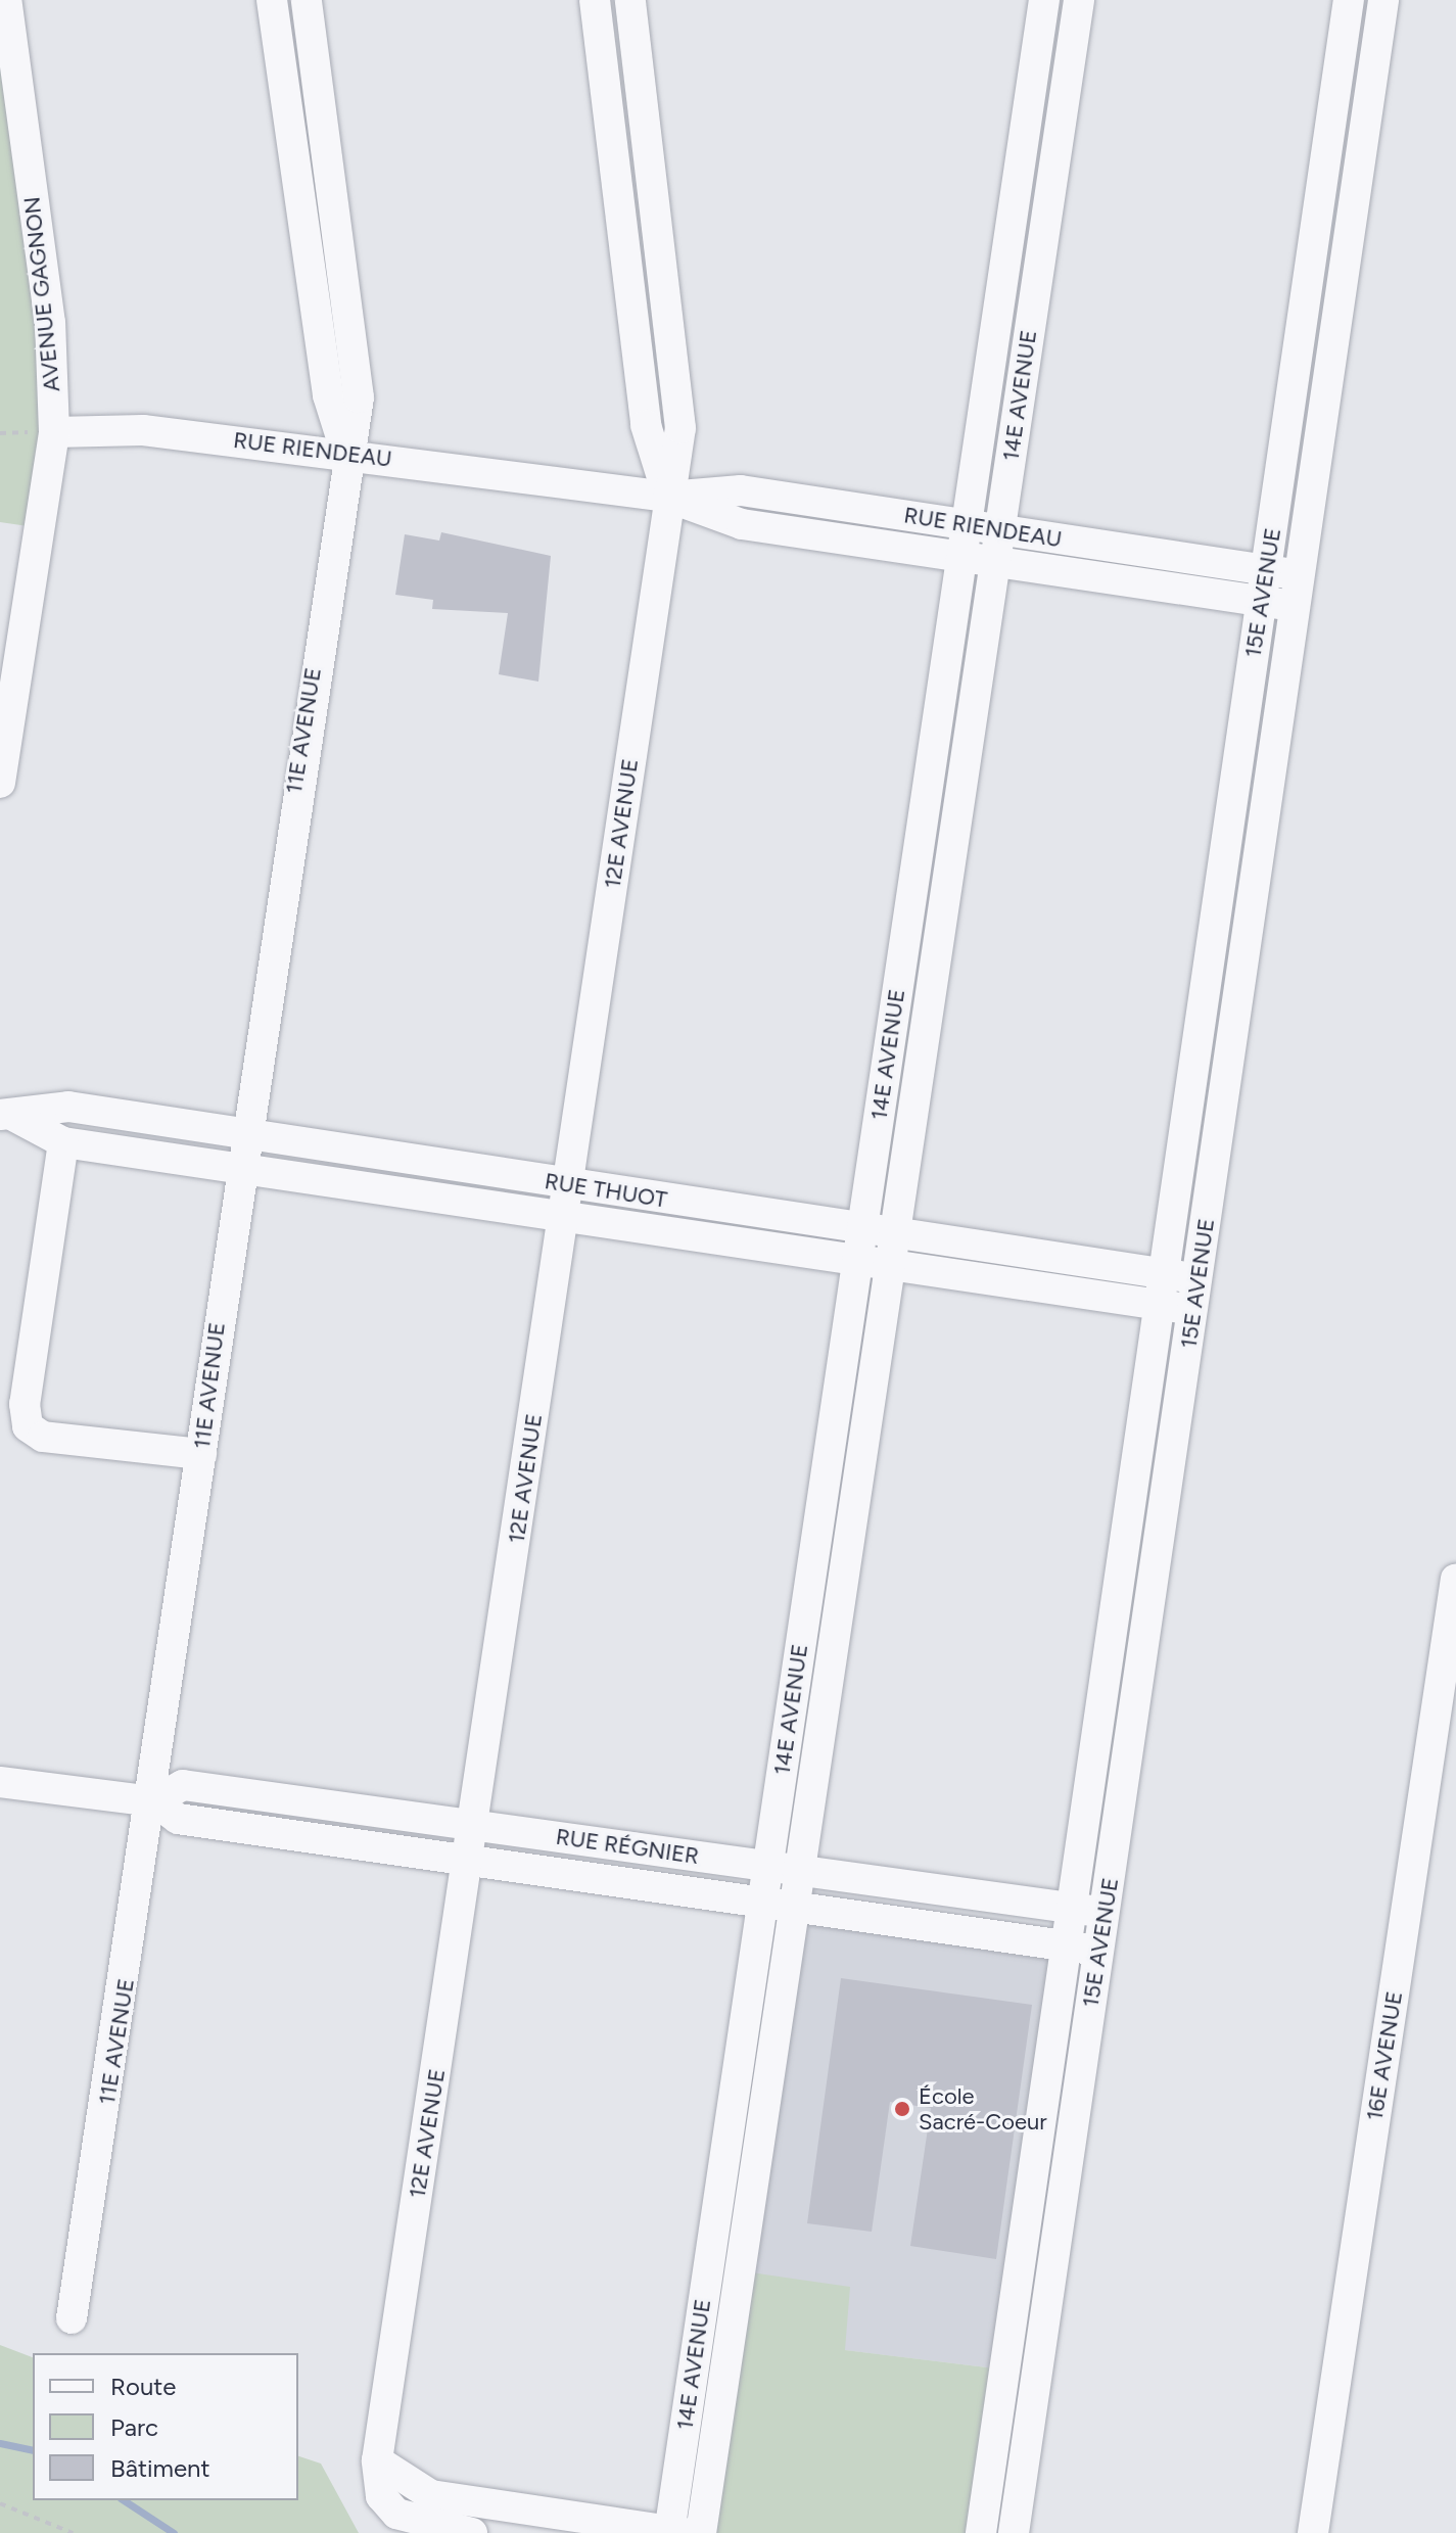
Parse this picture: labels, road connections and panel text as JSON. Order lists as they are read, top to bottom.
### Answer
{
  "streets": {
    "street": [
      "AVENUE GAGNON",
      "14E AVENUE",
      "RUE RIENDEAU",
      "15E AVENUE",
      "11E AVENUE",
      "12E AVENUE",
      "RUE THUOT",
      "RUE RÉGNIER",
      "16E AVENUE"
    ]
  },
  "crossings": [
    ["AVENUE GAGNON", "RUE RIENDEAU"],
    ["14E AVENUE", "RUE RIENDEAU"],
    ["14E AVENUE", "RUE THUOT"],
    ["14E AVENUE", "RUE RÉGNIER"],
    ["RUE RIENDEAU", "15E AVENUE"],
    ["RUE RIENDEAU", "11E AVENUE"],
    ["RUE RIENDEAU", "12E AVENUE"],
    ["15E AVENUE", "RUE THUOT"],
    ["15E AVENUE", "RUE RÉGNIER"],
    ["11E AVENUE", "RUE THUOT"],
    ["11E AVENUE", "RUE RÉGNIER"],
    ["12E AVENUE", "RUE THUOT"],
    ["12E AVENUE", "RUE RÉGNIER"]
  ],
  "places": ["École Sacré-Coeur"],
  "legend": ["Route", "Parc", "Bâtiment"]
}
